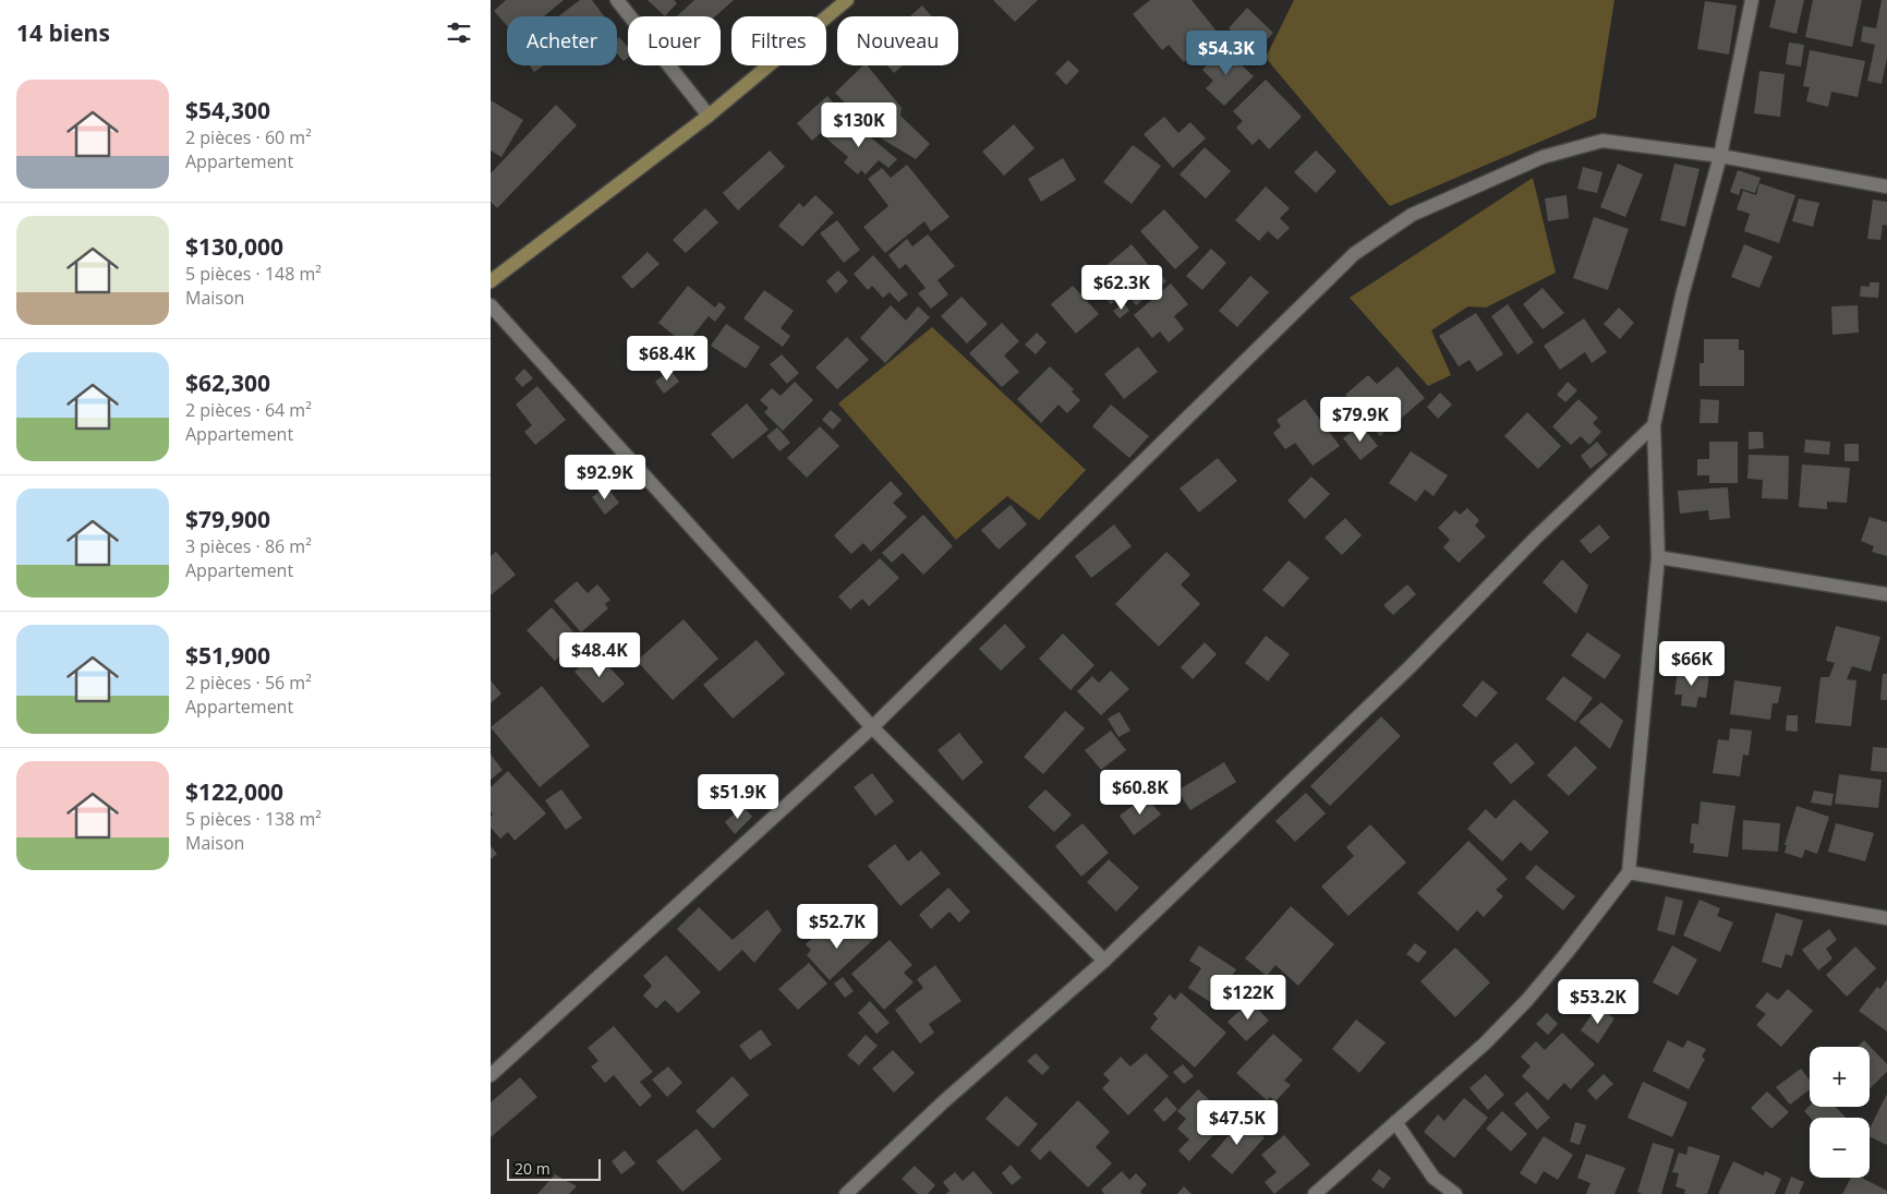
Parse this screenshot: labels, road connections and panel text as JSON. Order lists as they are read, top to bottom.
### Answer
{
  "scale_bar": "20 m",
  "page": {
    "heading": "14 biens",
    "chip": [
      "Acheter",
      "Louer",
      "Filtres",
      "Nouveau"
    ],
    "price": [
      "$54.3K",
      "$130K",
      "$62.3K",
      "$68.4K",
      "$79.9K",
      "$92.9K",
      "$48.4K",
      "$66K",
      "$60.8K",
      "$51.9K",
      "$52.7K",
      "$122K",
      "$53.2K",
      "$47.5K"
    ],
    "list": [
      {
        "name": "$54,300",
        "note": "2 pièces · 60 m² · Appartement"
      },
      {
        "name": "$130,000",
        "note": "5 pièces · 148 m² · Maison"
      },
      {
        "name": "$62,300",
        "note": "2 pièces · 64 m² · Appartement"
      },
      {
        "name": "$79,900",
        "note": "3 pièces · 86 m² · Appartement"
      },
      {
        "name": "$51,900",
        "note": "2 pièces · 56 m² · Appartement"
      },
      {
        "name": "$122,000",
        "note": "5 pièces · 138 m² · Maison"
      }
    ],
    "map_buttons": ["+", "−"],
    "scale": "20 m"
  }
}
